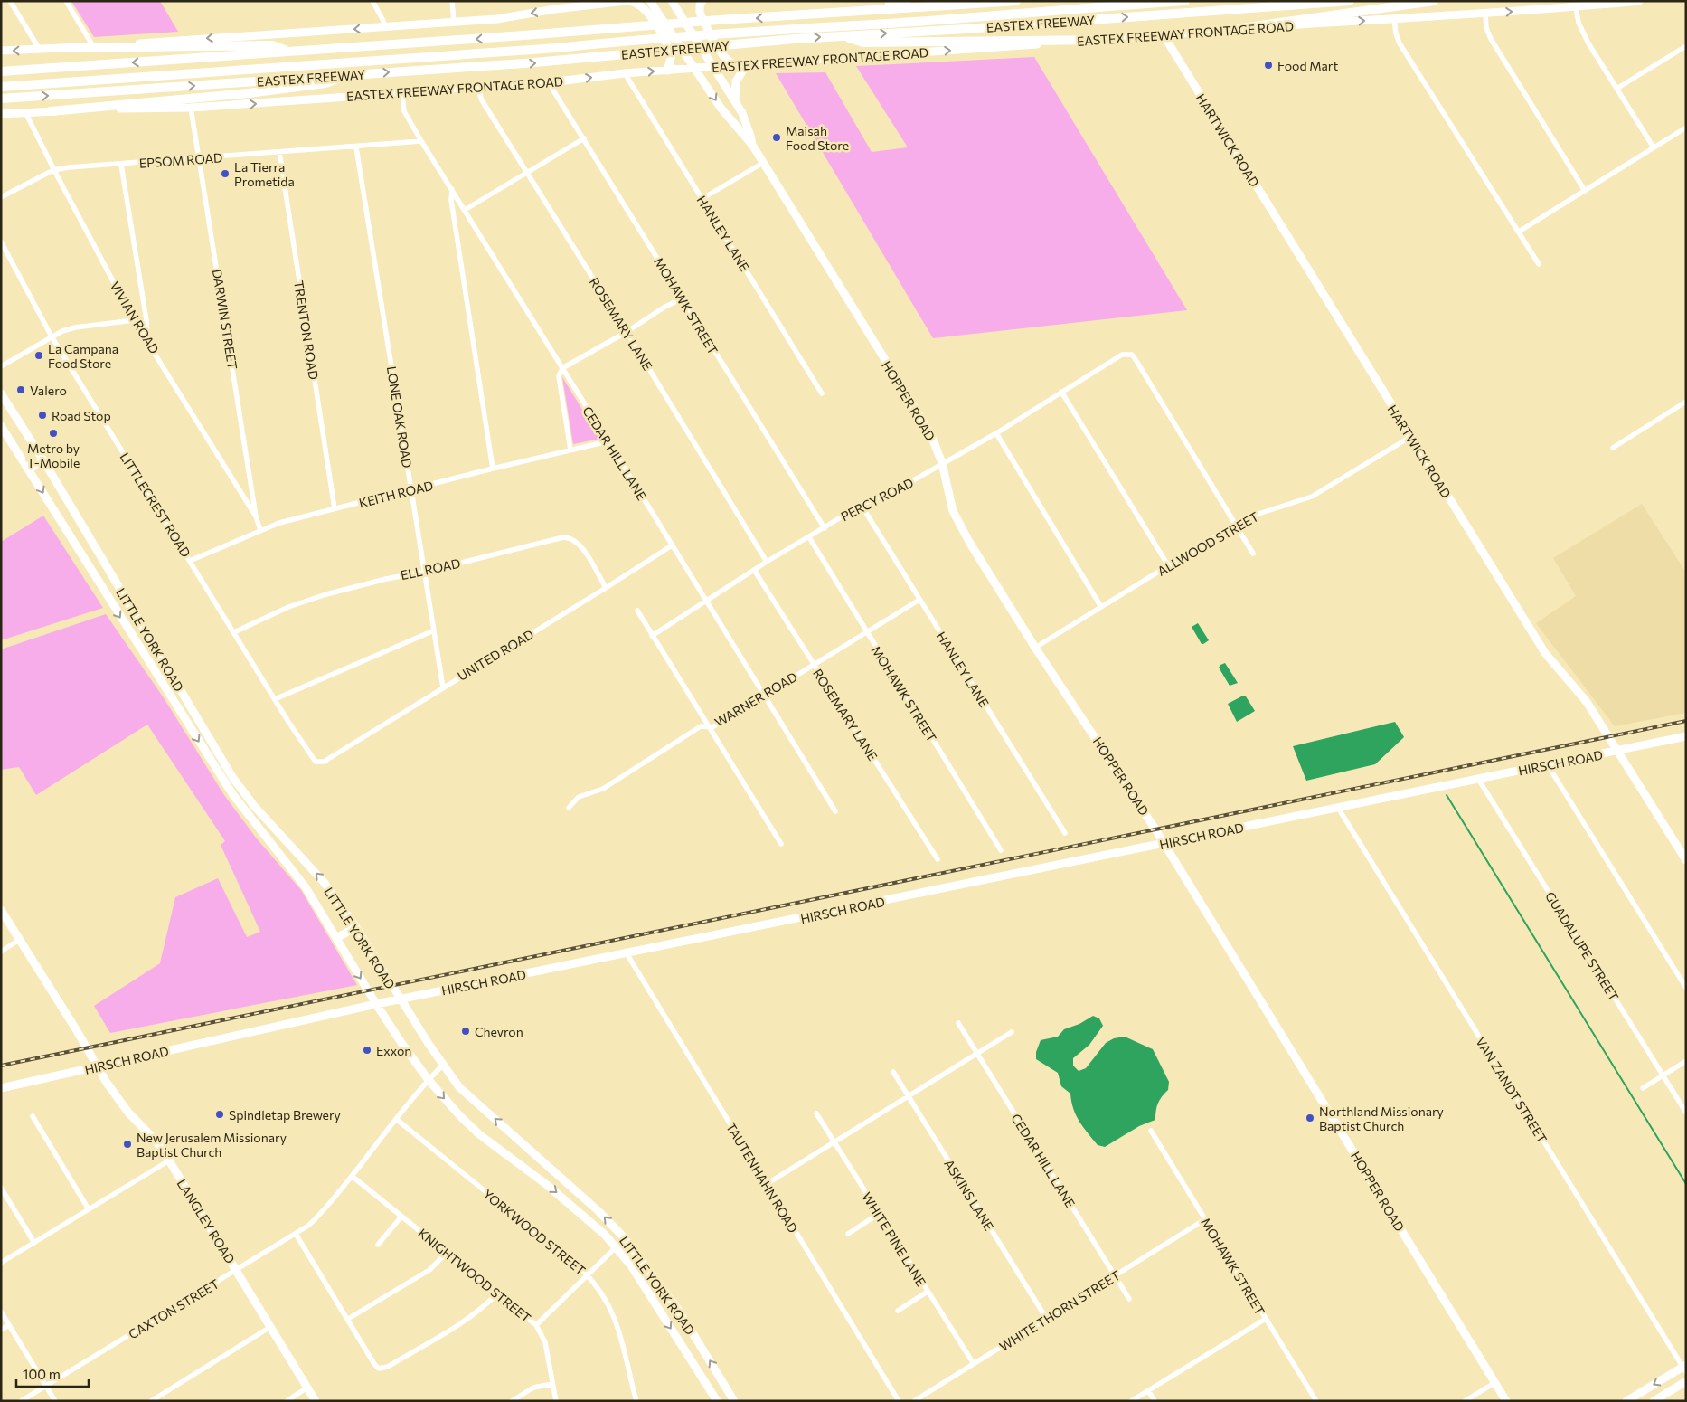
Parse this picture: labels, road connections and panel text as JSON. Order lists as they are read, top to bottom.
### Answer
{
  "streets": {
    "highway": ["EASTEX FREEWAY"],
    "main road": [
      "EASTEX FREEWAY FRONTAGE ROAD",
      "HARTWICK ROAD",
      "HOPPER ROAD",
      "LITTLE YORK ROAD",
      "HIRSCH ROAD",
      "LANGLEY ROAD"
    ],
    "street": [
      "EPSOM ROAD",
      "HANLEY LANE",
      "MOHAWK STREET",
      "VIVIAN ROAD",
      "DARWIN STREET",
      "ROSEMARY LANE",
      "TRENTON ROAD",
      "LONE OAK ROAD",
      "CEDAR HILL LANE",
      "KEITH ROAD",
      "PERCY ROAD",
      "LITTLECREST ROAD",
      "ALLWOOD STREET",
      "ELL ROAD",
      "UNITED ROAD",
      "WARNER ROAD",
      "GUADALUPE STREET",
      "VAN ZANDT STREET",
      "TAUTENHAHN ROAD",
      "ASKINS LANE",
      "YORKWOOD STREET",
      "WHITE PINE LANE",
      "KNIGHTWOOD STREET",
      "CAXTON STREET",
      "WHITE THORN STREET"
    ]
  },
  "crossings": [
    ["EASTEX FREEWAY FRONTAGE ROAD", "HARTWICK ROAD"],
    ["EASTEX FREEWAY FRONTAGE ROAD", "HANLEY LANE"],
    ["EASTEX FREEWAY FRONTAGE ROAD", "MOHAWK STREET"],
    ["EASTEX FREEWAY FRONTAGE ROAD", "VIVIAN ROAD"],
    ["EASTEX FREEWAY FRONTAGE ROAD", "DARWIN STREET"],
    ["EASTEX FREEWAY FRONTAGE ROAD", "ROSEMARY LANE"],
    ["EASTEX FREEWAY FRONTAGE ROAD", "HOPPER ROAD"],
    ["EASTEX FREEWAY FRONTAGE ROAD", "CEDAR HILL LANE"],
    ["HARTWICK ROAD", "ALLWOOD STREET"],
    ["HARTWICK ROAD", "HIRSCH ROAD"],
    ["EPSOM ROAD", "VIVIAN ROAD"],
    ["EPSOM ROAD", "DARWIN STREET"],
    ["EPSOM ROAD", "TRENTON ROAD"],
    ["EPSOM ROAD", "LONE OAK ROAD"],
    ["EPSOM ROAD", "CEDAR HILL LANE"],
    ["HANLEY LANE", "PERCY ROAD"],
    ["HANLEY LANE", "WARNER ROAD"],
    ["MOHAWK STREET", "PERCY ROAD"],
    ["MOHAWK STREET", "WARNER ROAD"],
    ["MOHAWK STREET", "WHITE THORN STREET"],
    ["VIVIAN ROAD", "DARWIN STREET"],
    ["DARWIN STREET", "KEITH ROAD"],
    ["ROSEMARY LANE", "PERCY ROAD"],
    ["ROSEMARY LANE", "WARNER ROAD"],
    ["TRENTON ROAD", "KEITH ROAD"],
    ["HOPPER ROAD", "PERCY ROAD"],
    ["HOPPER ROAD", "ALLWOOD STREET"],
    ["HOPPER ROAD", "HIRSCH ROAD"],
    ["LONE OAK ROAD", "KEITH ROAD"],
    ["LONE OAK ROAD", "ELL ROAD"],
    ["LONE OAK ROAD", "UNITED ROAD"],
    ["CEDAR HILL LANE", "KEITH ROAD"],
    ["CEDAR HILL LANE", "PERCY ROAD"],
    ["CEDAR HILL LANE", "UNITED ROAD"],
    ["CEDAR HILL LANE", "WARNER ROAD"],
    ["CEDAR HILL LANE", "WHITE THORN STREET"],
    ["KEITH ROAD", "LITTLECREST ROAD"],
    ["PERCY ROAD", "ALLWOOD STREET"],
    ["LITTLECREST ROAD", "ELL ROAD"],
    ["LITTLECREST ROAD", "UNITED ROAD"],
    ["ELL ROAD", "UNITED ROAD"],
    ["LITTLE YORK ROAD", "HIRSCH ROAD"],
    ["LITTLE YORK ROAD", "CAXTON STREET"],
    ["HIRSCH ROAD", "GUADALUPE STREET"],
    ["HIRSCH ROAD", "VAN ZANDT STREET"],
    ["HIRSCH ROAD", "TAUTENHAHN ROAD"],
    ["HIRSCH ROAD", "LANGLEY ROAD"],
    ["ASKINS LANE", "WHITE THORN STREET"],
    ["LANGLEY ROAD", "CAXTON STREET"],
    ["YORKWOOD STREET", "CAXTON STREET"],
    ["WHITE PINE LANE", "WHITE THORN STREET"],
    ["KNIGHTWOOD STREET", "CAXTON STREET"]
  ],
  "one_way": ["EASTEX FREEWAY FRONTAGE ROAD"],
  "places": [
    "Food Mart",
    "Maisah Food Store",
    "La Tierra Prometida",
    "La Campana Food Store",
    "Valero",
    "Road Stop",
    "Metro by T-Mobile",
    "Chevron",
    "Exxon",
    "Spindletap Brewery",
    "Northland Missionary Baptist Church",
    "New Jerusalem Missionary Baptist Church"
  ],
  "scale_bar": "100 m"
}
